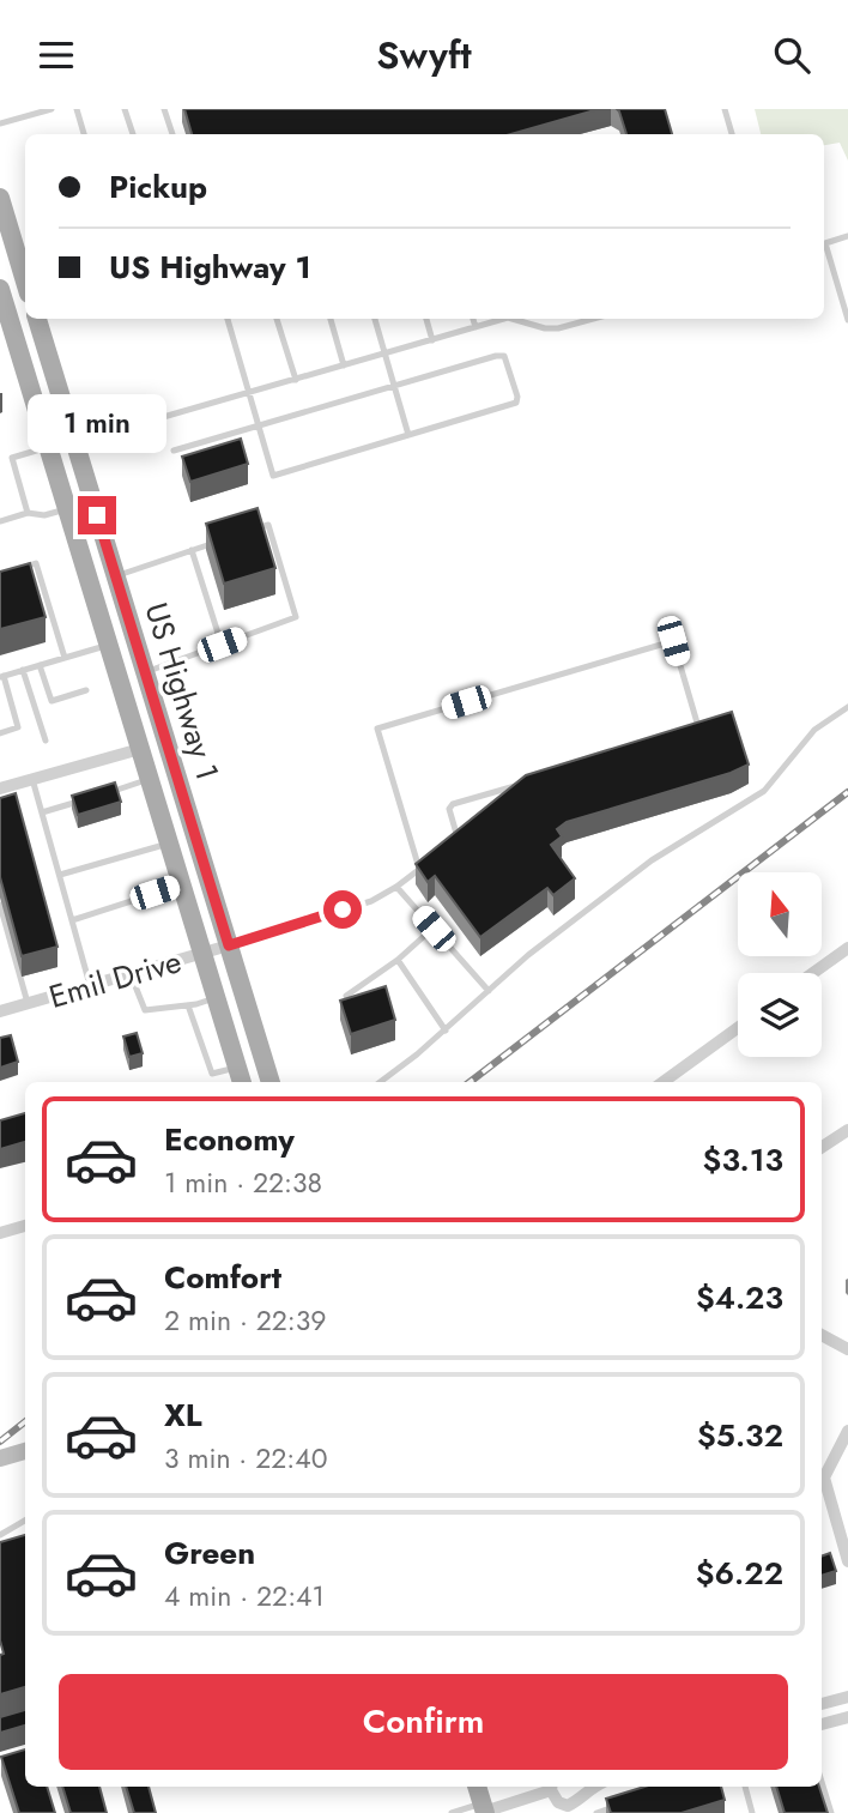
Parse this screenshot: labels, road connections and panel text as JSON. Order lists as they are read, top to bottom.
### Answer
{
  "streets": {
    "main road": ["US Highway 1"],
    "street": ["Emil Drive"]
  },
  "crossings": [
    ["US Highway 1", "Emil Drive"]
  ],
  "north": "top",
  "page": {
    "header": "Swyft",
    "banner": ["Pickup", "US Highway 1"],
    "bubble": "1 min",
    "list": [
      {
        "name": "Economy",
        "note": "1 min · 22:38",
        "value": "$3.13"
      },
      {
        "name": "Comfort",
        "note": "2 min · 22:39",
        "value": "$4.23"
      },
      {
        "name": "XL",
        "note": "3 min · 22:40",
        "value": "$5.32"
      },
      {
        "name": "Green",
        "note": "4 min · 22:41",
        "value": "$6.22"
      }
    ],
    "buttons": "Confirm"
  }
}
